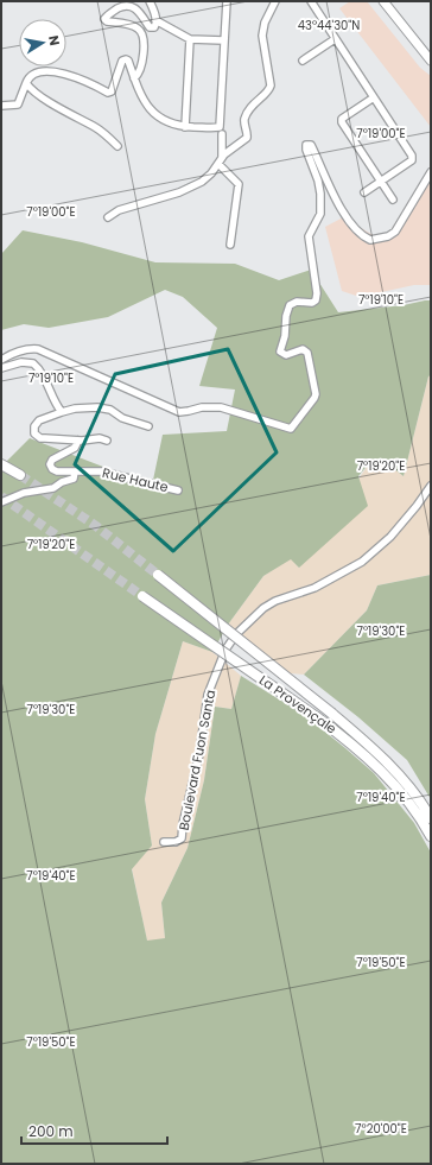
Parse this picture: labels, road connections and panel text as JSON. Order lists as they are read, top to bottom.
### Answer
{
  "streets": {
    "highway": ["La Provençale"],
    "street": ["Rue Haute", "Boulevard Fuon Santa"]
  },
  "scale_bar": "200 m",
  "north": "right",
  "coordinates": [
    "43°44'30\"N",
    "7°19'00\"E",
    "7°19'10\"E",
    "7°19'20\"E",
    "7°19'30\"E",
    "7°19'40\"E",
    "7°19'50\"E",
    "7°20'00\"E"
  ]
}
